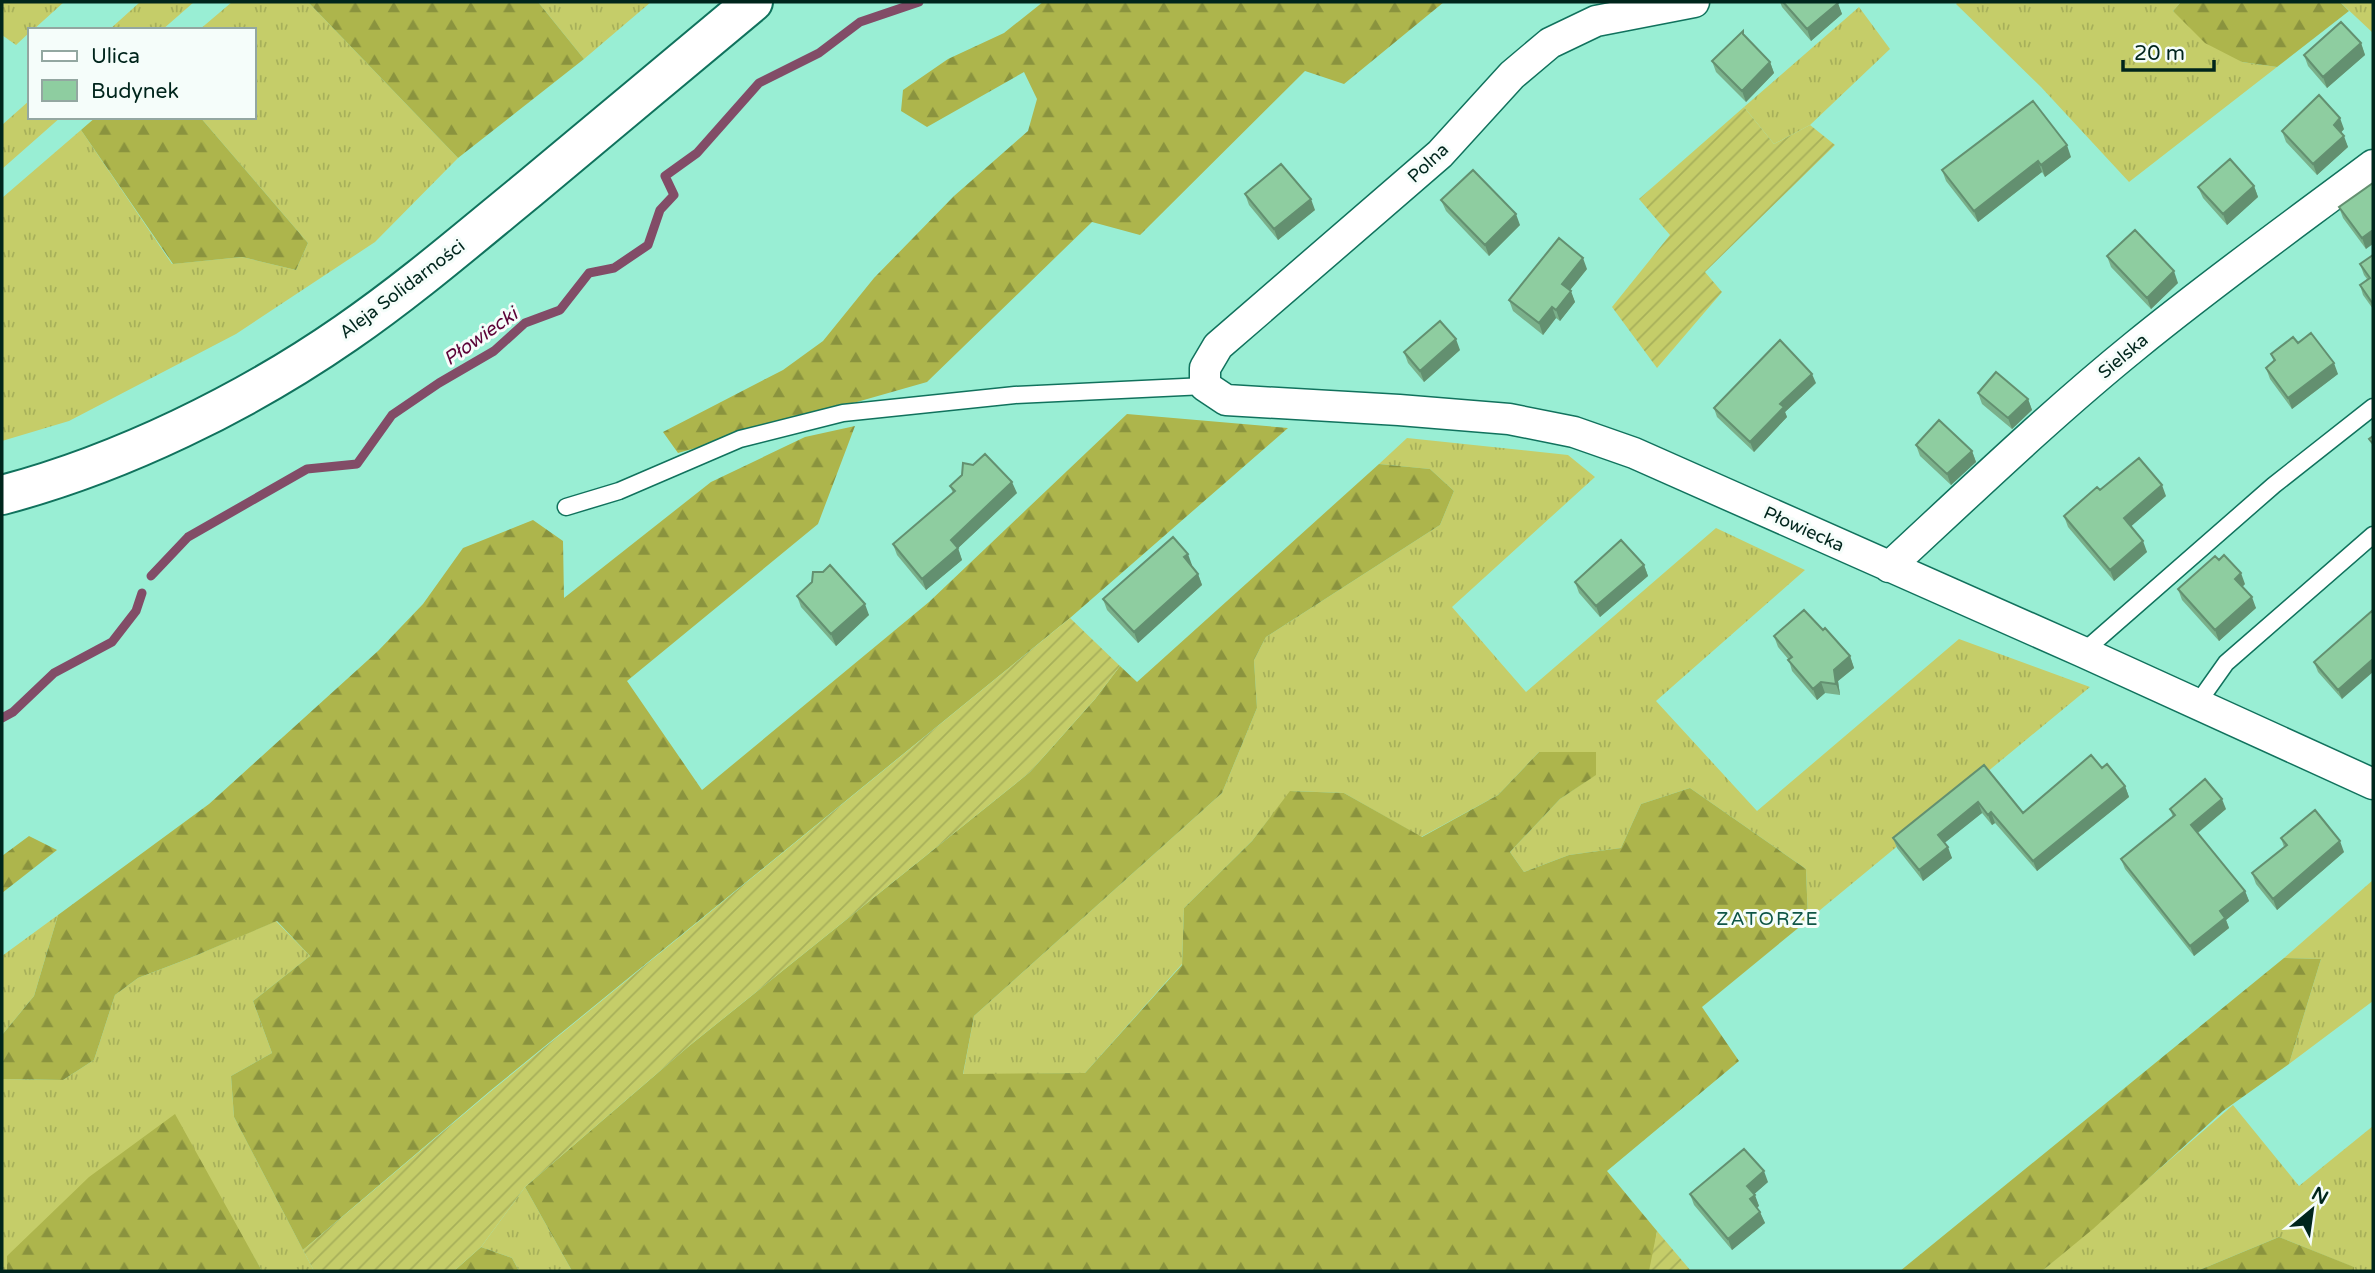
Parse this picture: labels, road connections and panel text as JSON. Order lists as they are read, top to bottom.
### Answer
{
  "streets": {
    "main road": ["Aleja Solidarności"],
    "street": ["Polna", "Sielska", "Płowiecka"]
  },
  "crossings": [
    ["Polna", "Płowiecka"],
    ["Sielska", "Płowiecka"]
  ],
  "districts": ["ZATORZE"],
  "water": ["Płowiecki"],
  "legend": ["Ulica", "Budynek"],
  "scale_bar": "20 m",
  "north": "top right"
}
